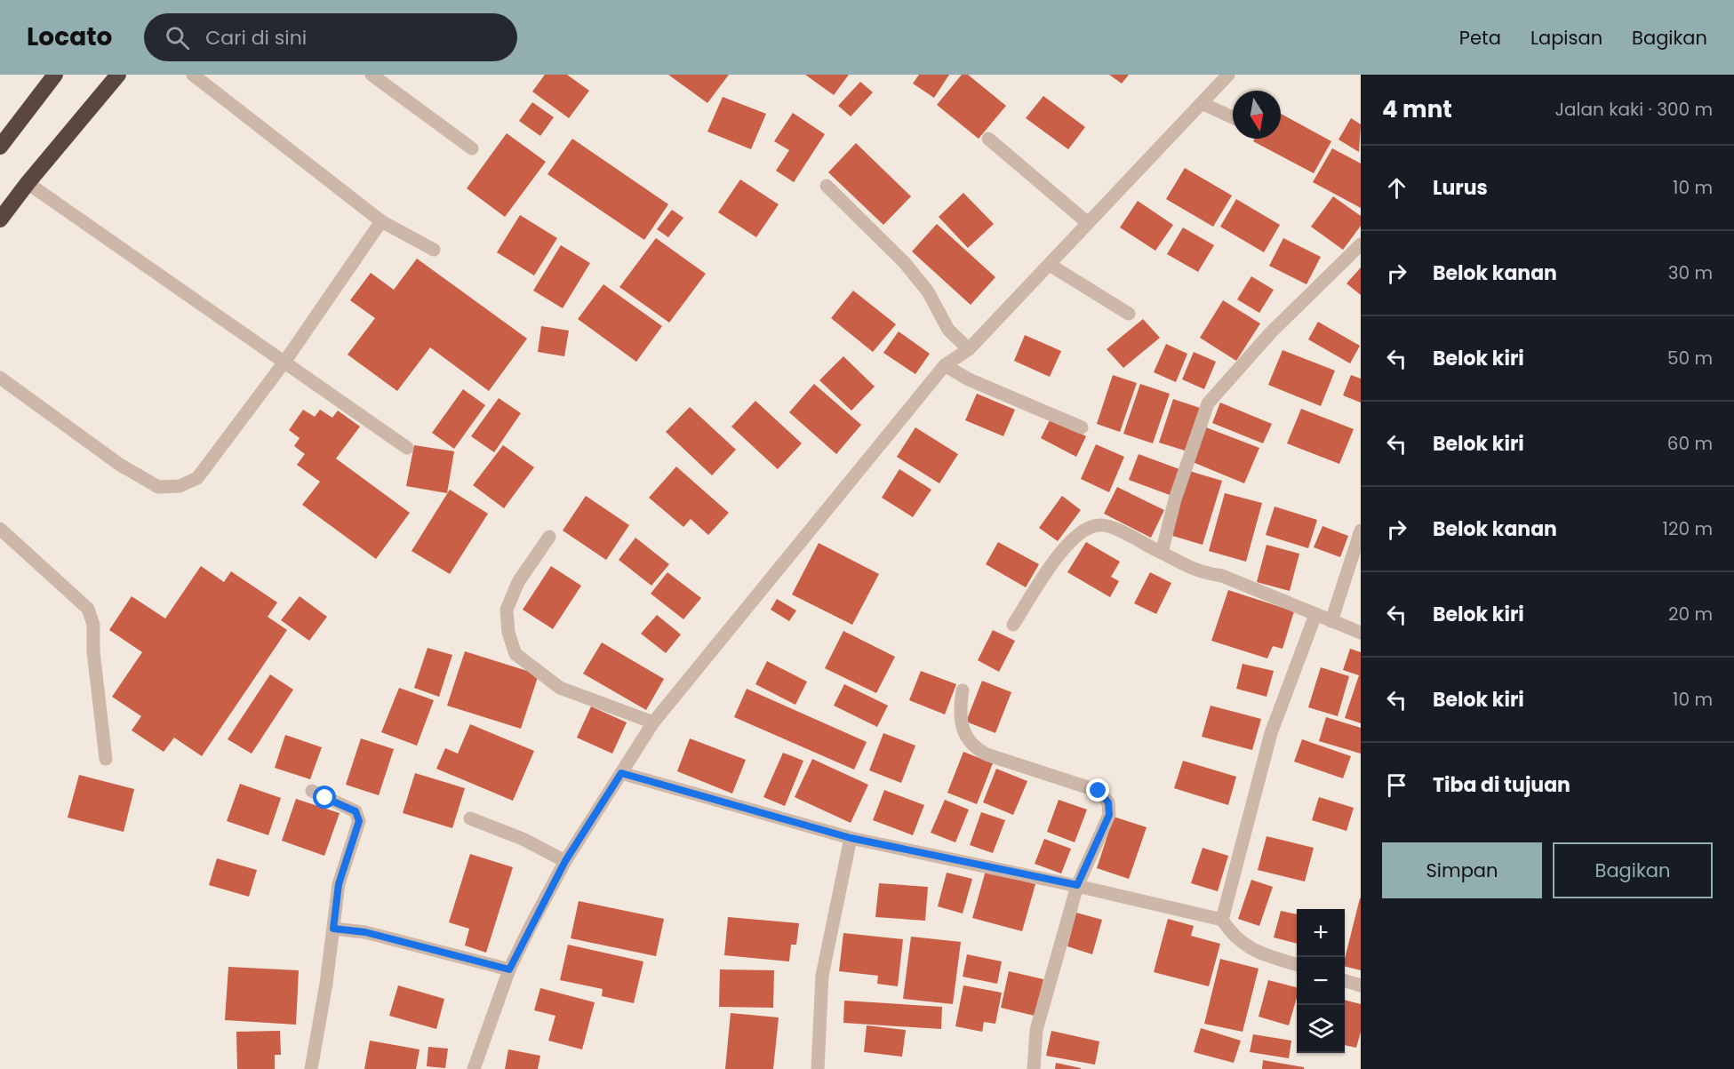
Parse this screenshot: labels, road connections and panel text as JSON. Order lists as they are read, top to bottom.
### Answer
{
  "north": "bottom",
  "page": {
    "header": "Locato",
    "search": "Cari di sini",
    "nav": ["Peta", "Lapisan", "Bagikan"],
    "heading": ["4 mnt", "Jalan kaki · 300 m"],
    "list": [
      ["Lurus", "10 m"],
      ["Belok kanan", "30 m"],
      ["Belok kiri", "50 m"],
      ["Belok kiri", "60 m"],
      ["Belok kanan", "120 m"],
      ["Belok kiri", "20 m"],
      ["Belok kiri", "10 m"],
      "Tiba di tujuan"
    ],
    "buttons": ["Simpan", "Bagikan"],
    "map_buttons": ["+", "−"]
  }
}
